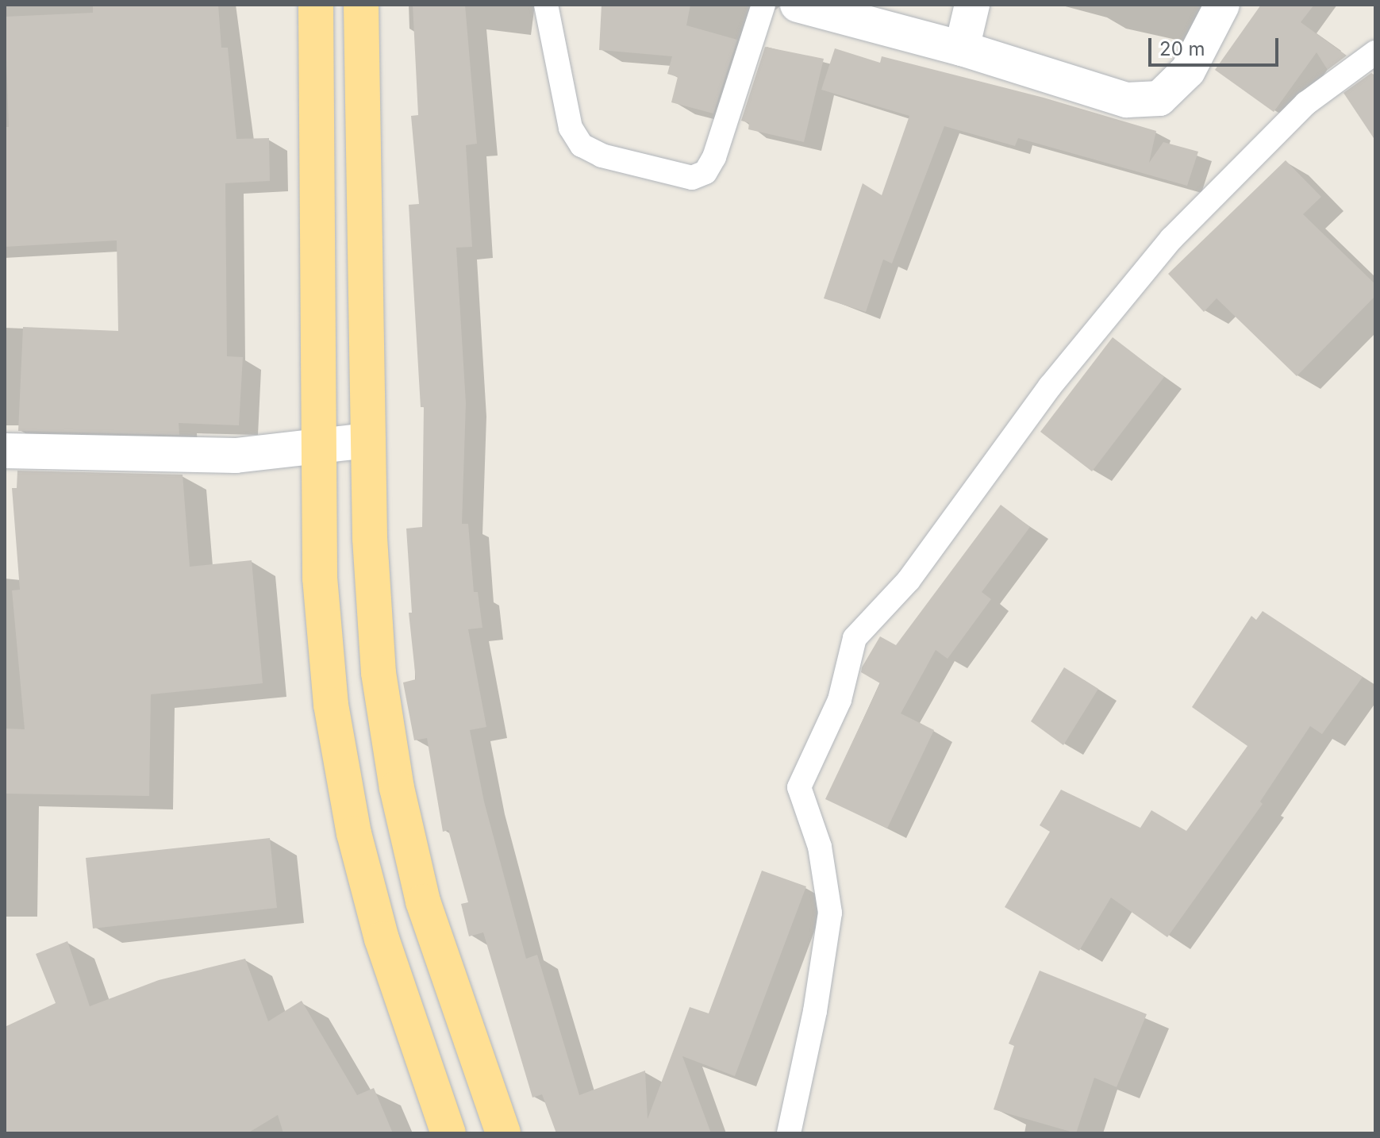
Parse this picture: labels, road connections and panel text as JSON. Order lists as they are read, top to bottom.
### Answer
{
  "scale_bar": "20 m"
}
